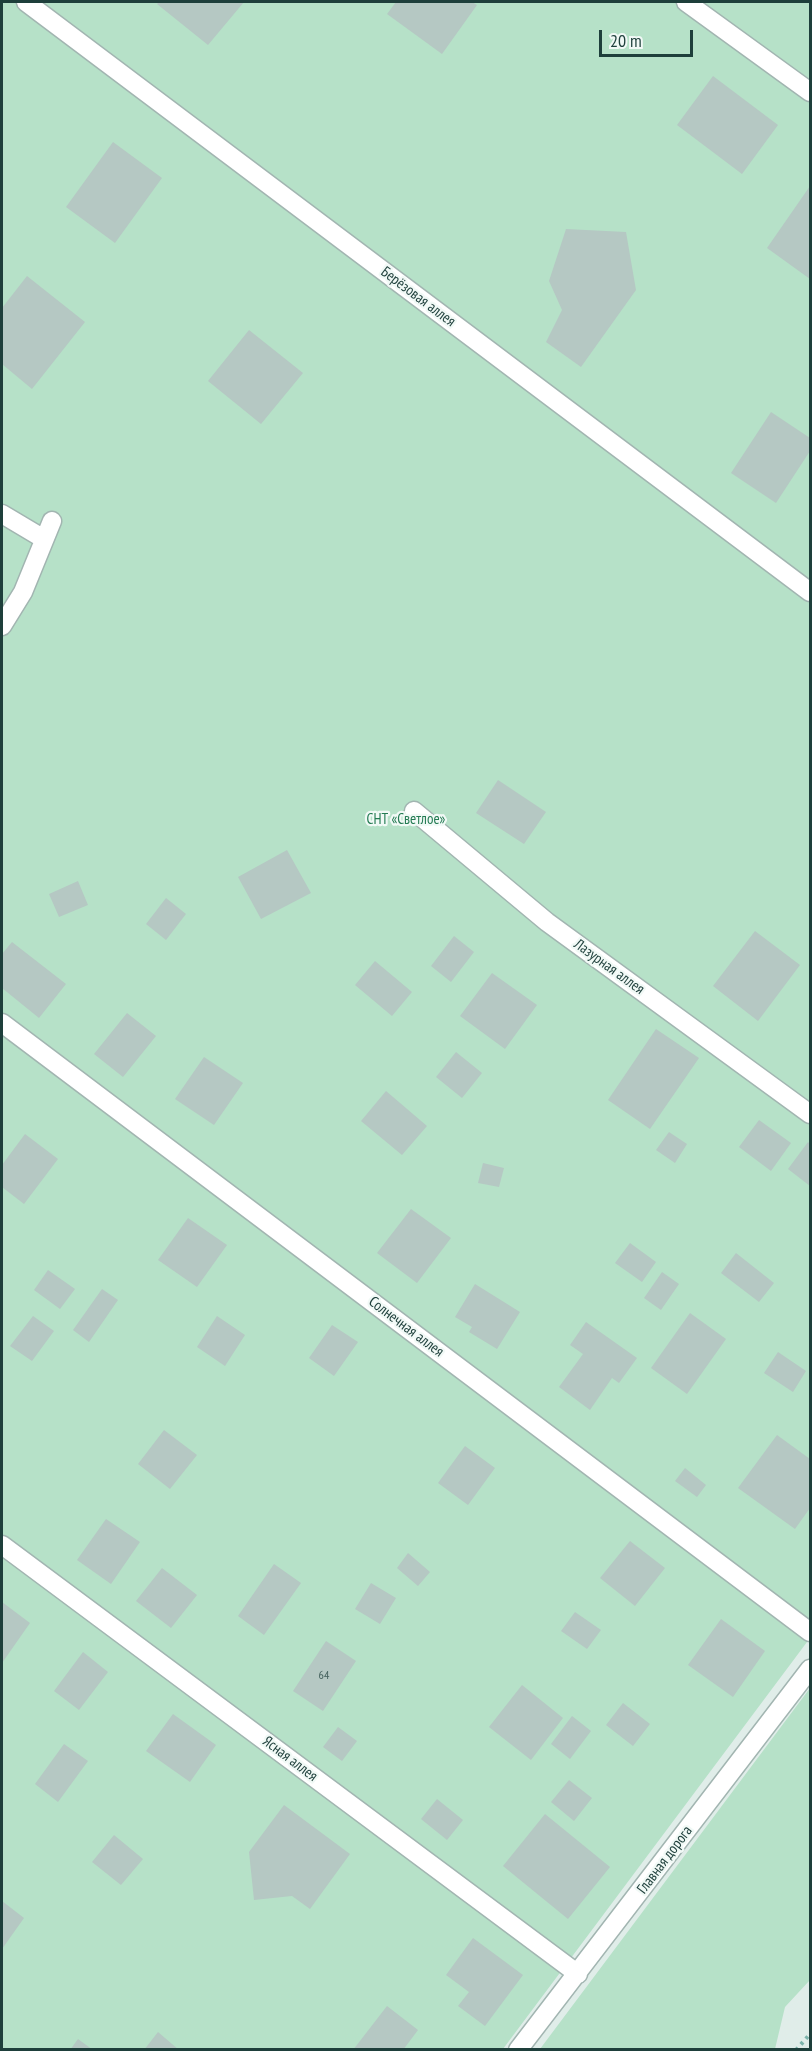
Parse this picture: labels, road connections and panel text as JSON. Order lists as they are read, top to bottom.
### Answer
{
  "streets": {
    "street": [
      "Берёзовая аллея",
      "Лазурная аллея",
      "Солнечная аллея",
      "Ясная аллея",
      "Главная дорога"
    ]
  },
  "crossings": [
    ["Ясная аллея", "Главная дорога"]
  ],
  "parks": ["СНТ «Светлое»"],
  "house_numbers": ["64"],
  "scale_bar": "20 m"
}
